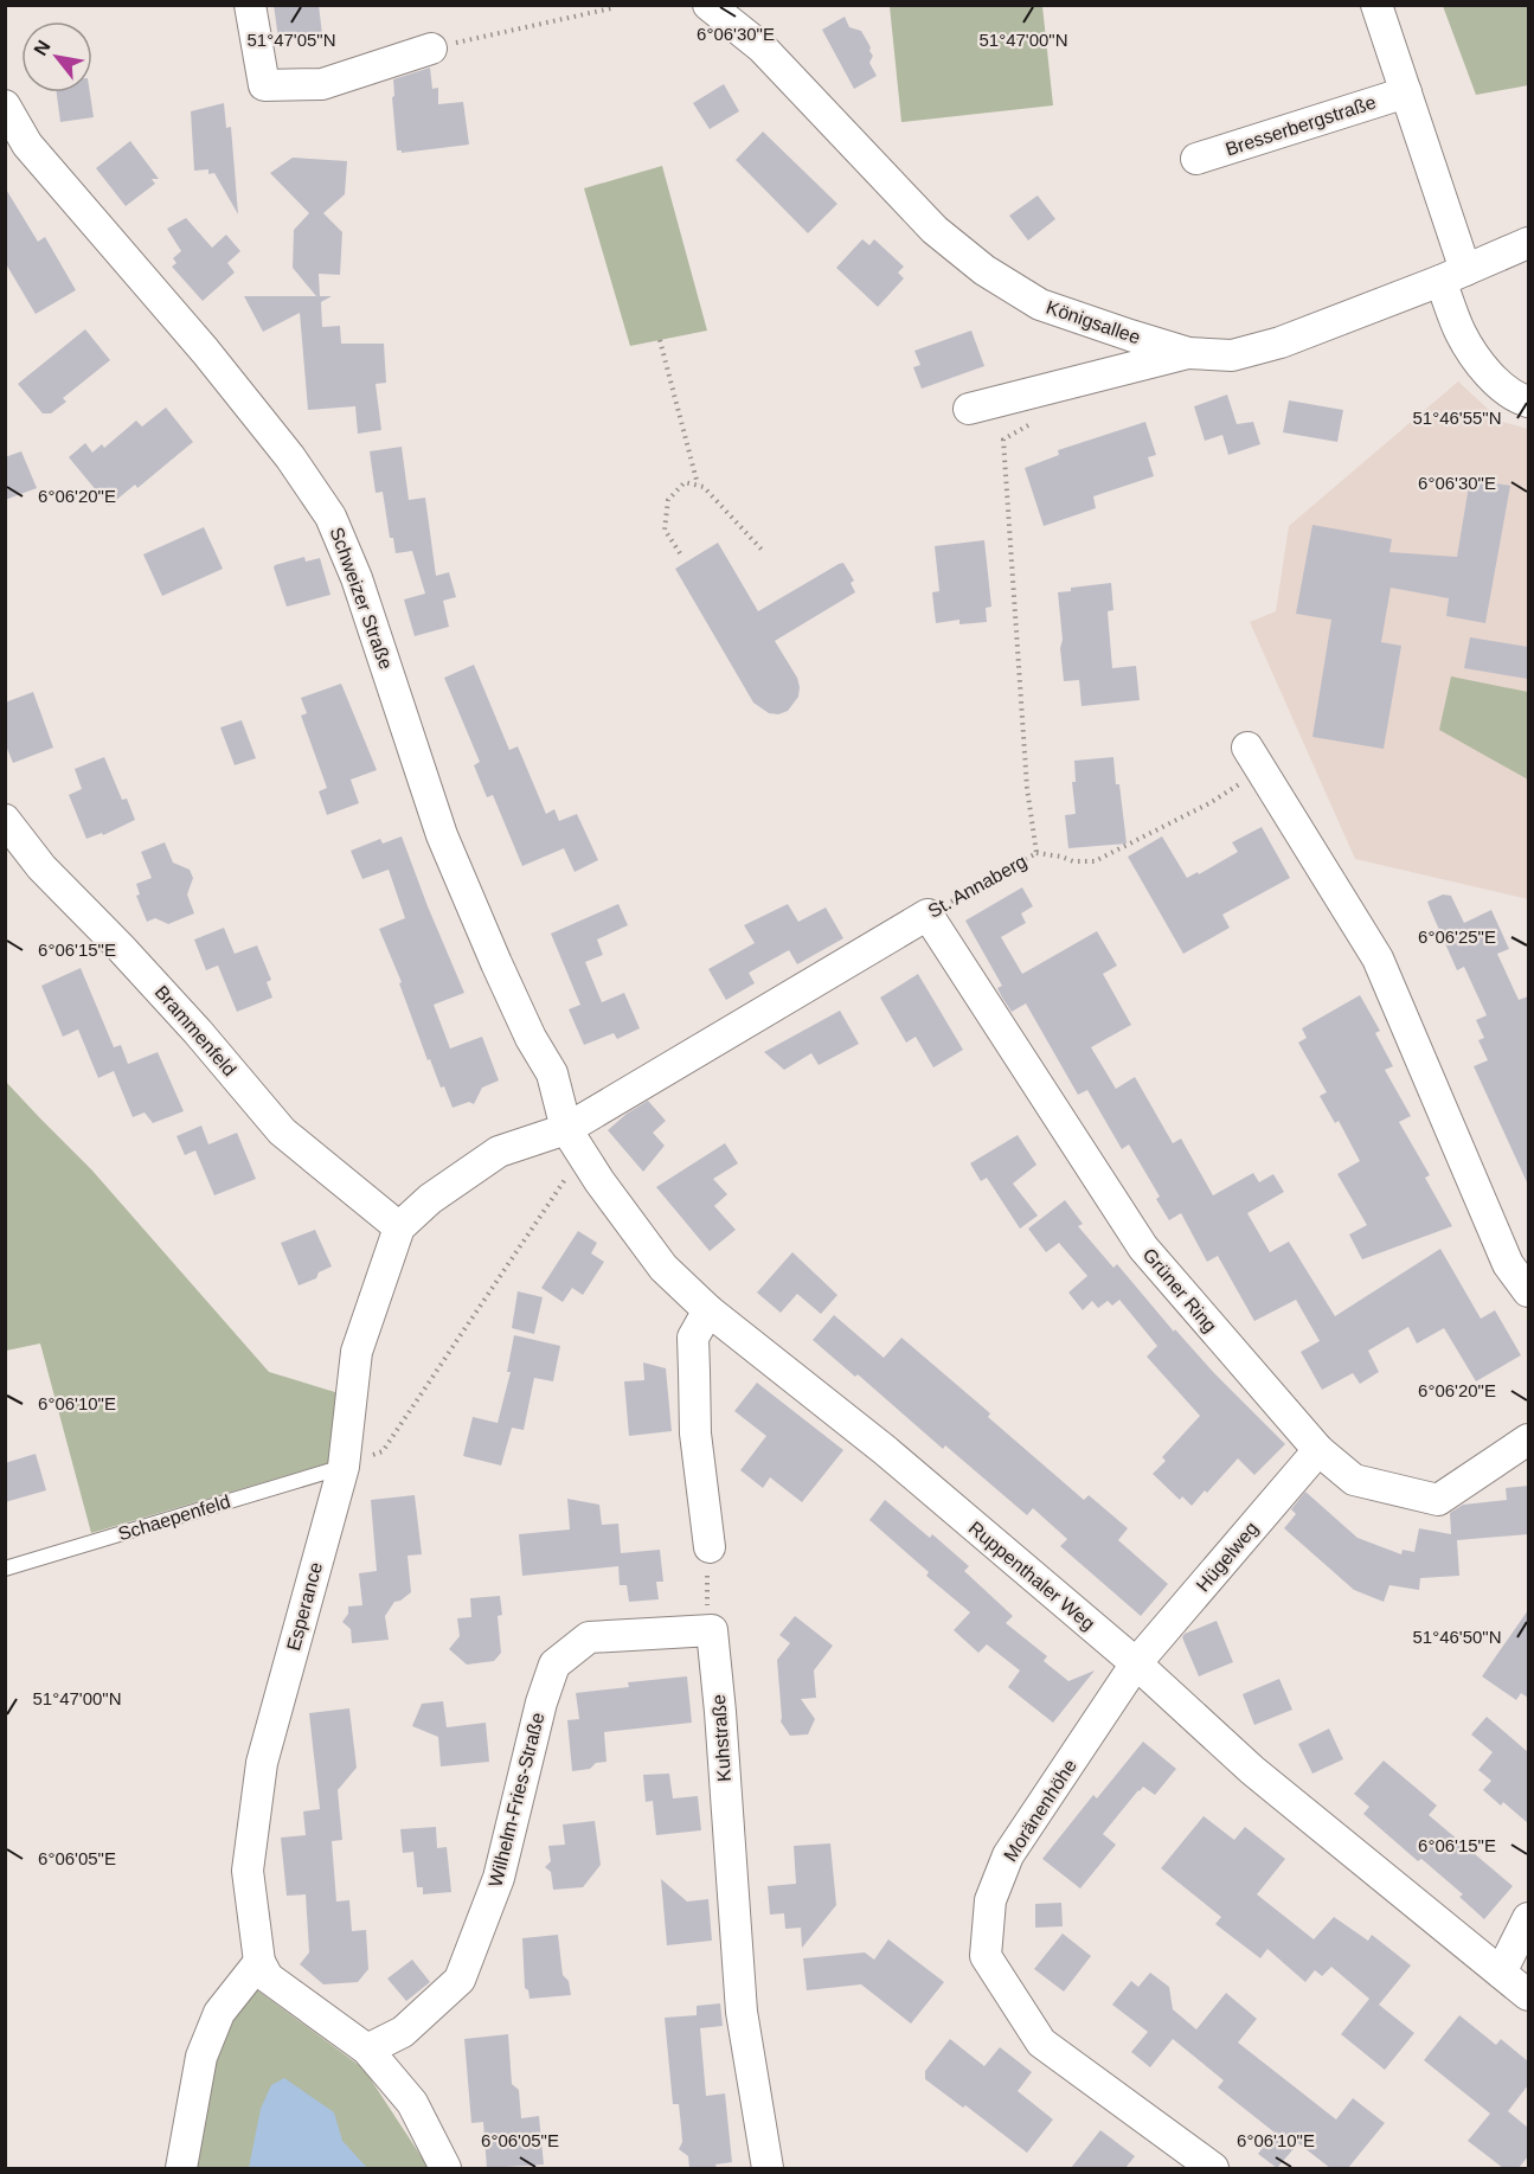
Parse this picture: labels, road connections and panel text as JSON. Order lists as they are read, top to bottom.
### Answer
{
  "streets": {
    "street": [
      "Bresserbergstraße",
      "Königsallee",
      "Schweizer Straße",
      "St. Annaberg",
      "Brammenfeld",
      "Grüner Ring",
      "Hügelweg",
      "Ruppenthaler Weg",
      "Esperance",
      "Kuhstraße",
      "Wilhelm-Fries-Straße",
      "Moränenhöhe"
    ],
    "lane": ["Schaepenfeld"]
  },
  "crossings": [
    ["Schweizer Straße", "St. Annaberg"],
    ["Schweizer Straße", "Ruppenthaler Weg"],
    ["Schweizer Straße", "Esperance"],
    ["St. Annaberg", "Grüner Ring"],
    ["St. Annaberg", "Ruppenthaler Weg"],
    ["St. Annaberg", "Esperance"],
    ["Brammenfeld", "Esperance"],
    ["Grüner Ring", "Hügelweg"],
    ["Schaepenfeld", "Esperance"],
    ["Hügelweg", "Ruppenthaler Weg"],
    ["Hügelweg", "Moränenhöhe"],
    ["Ruppenthaler Weg", "Esperance"],
    ["Ruppenthaler Weg", "Moränenhöhe"],
    ["Kuhstraße", "Wilhelm-Fries-Straße"]
  ],
  "north": "top left",
  "coordinates": [
    "6°06'30\"E",
    "51°47'00\"N",
    "51°47'05\"N",
    "51°46'55\"N",
    "6°06'20\"E",
    "6°06'25\"E",
    "6°06'15\"E",
    "6°06'10\"E",
    "51°46'50\"N",
    "6°06'05\"E"
  ]
}
